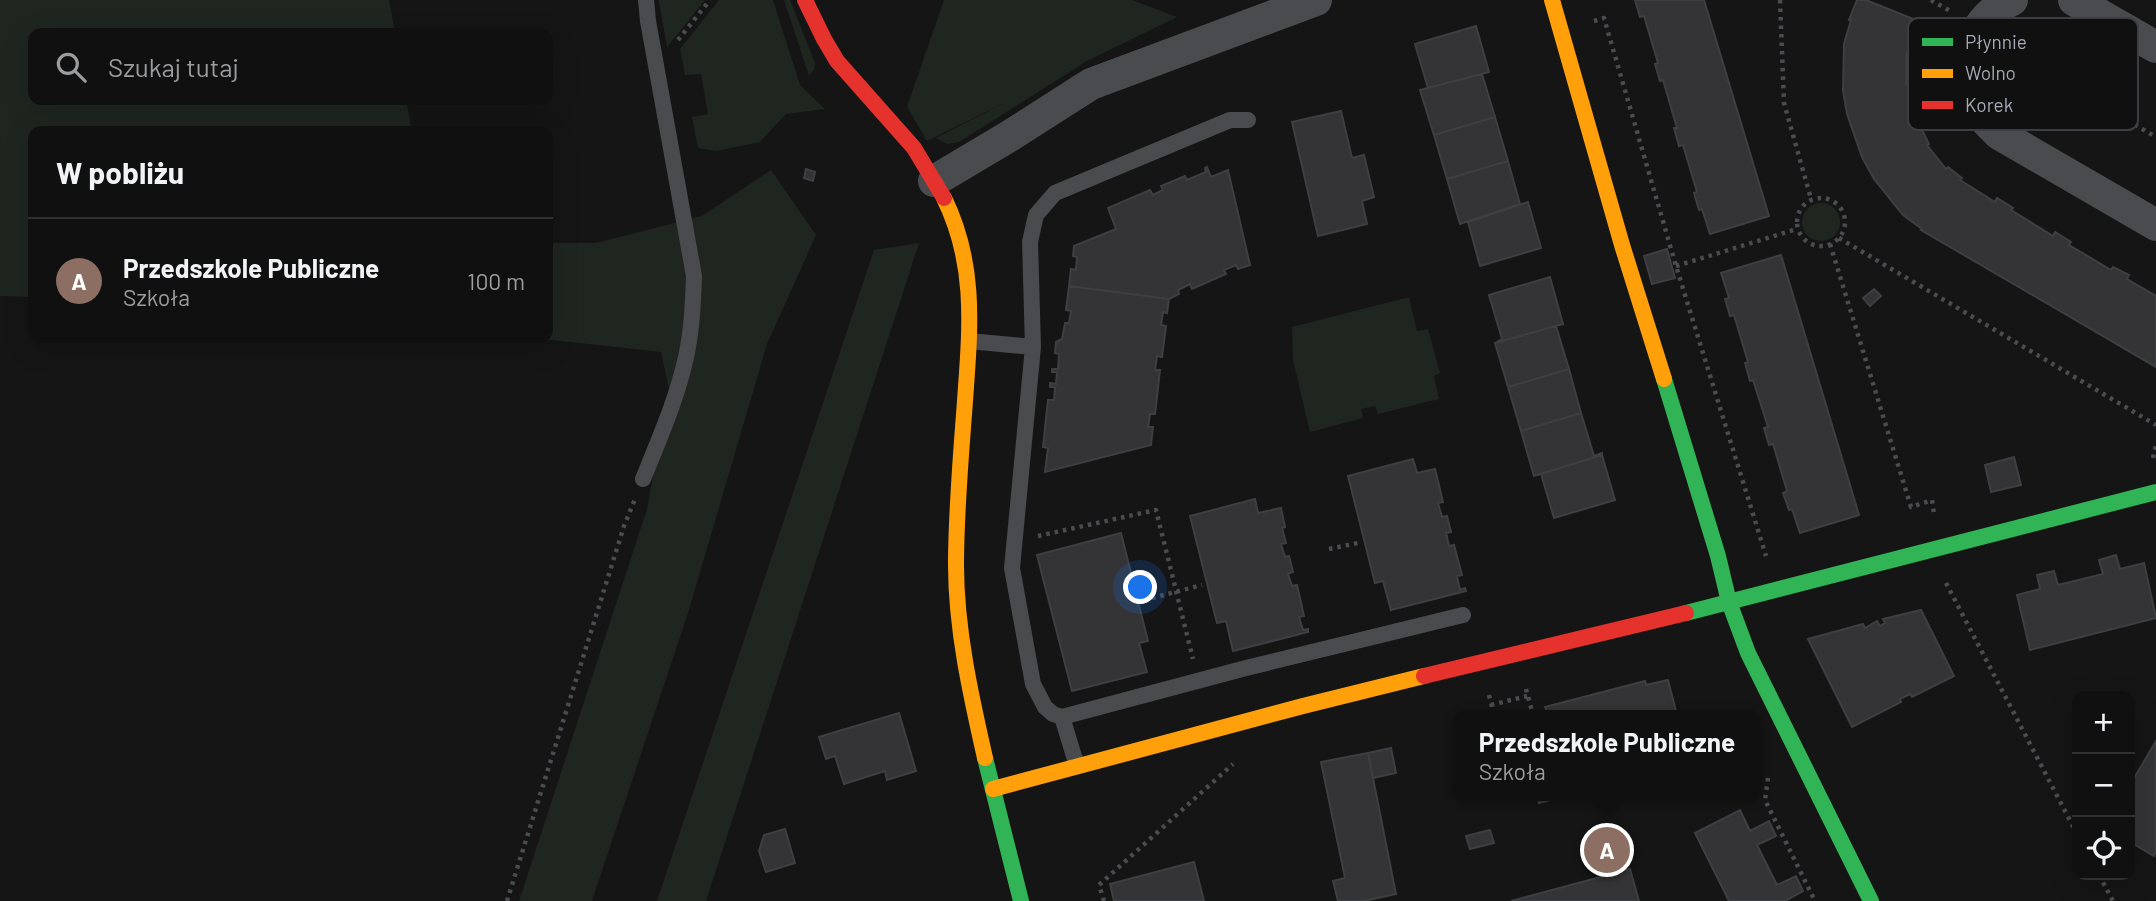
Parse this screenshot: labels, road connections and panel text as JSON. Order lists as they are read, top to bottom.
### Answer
{
  "legend": ["Płynnie", "Wolno", "Korek"],
  "page": {
    "search": "Szukaj tutaj",
    "heading": "W pobliżu",
    "list": [
      {
        "mark": "A",
        "name": "Przedszkole Publiczne",
        "note": "Szkoła",
        "value": "100 m"
      }
    ],
    "map_buttons": ["+", "−"],
    "popup": ["Przedszkole Publiczne", "Szkoła"],
    "pins": "A"
  }
}
